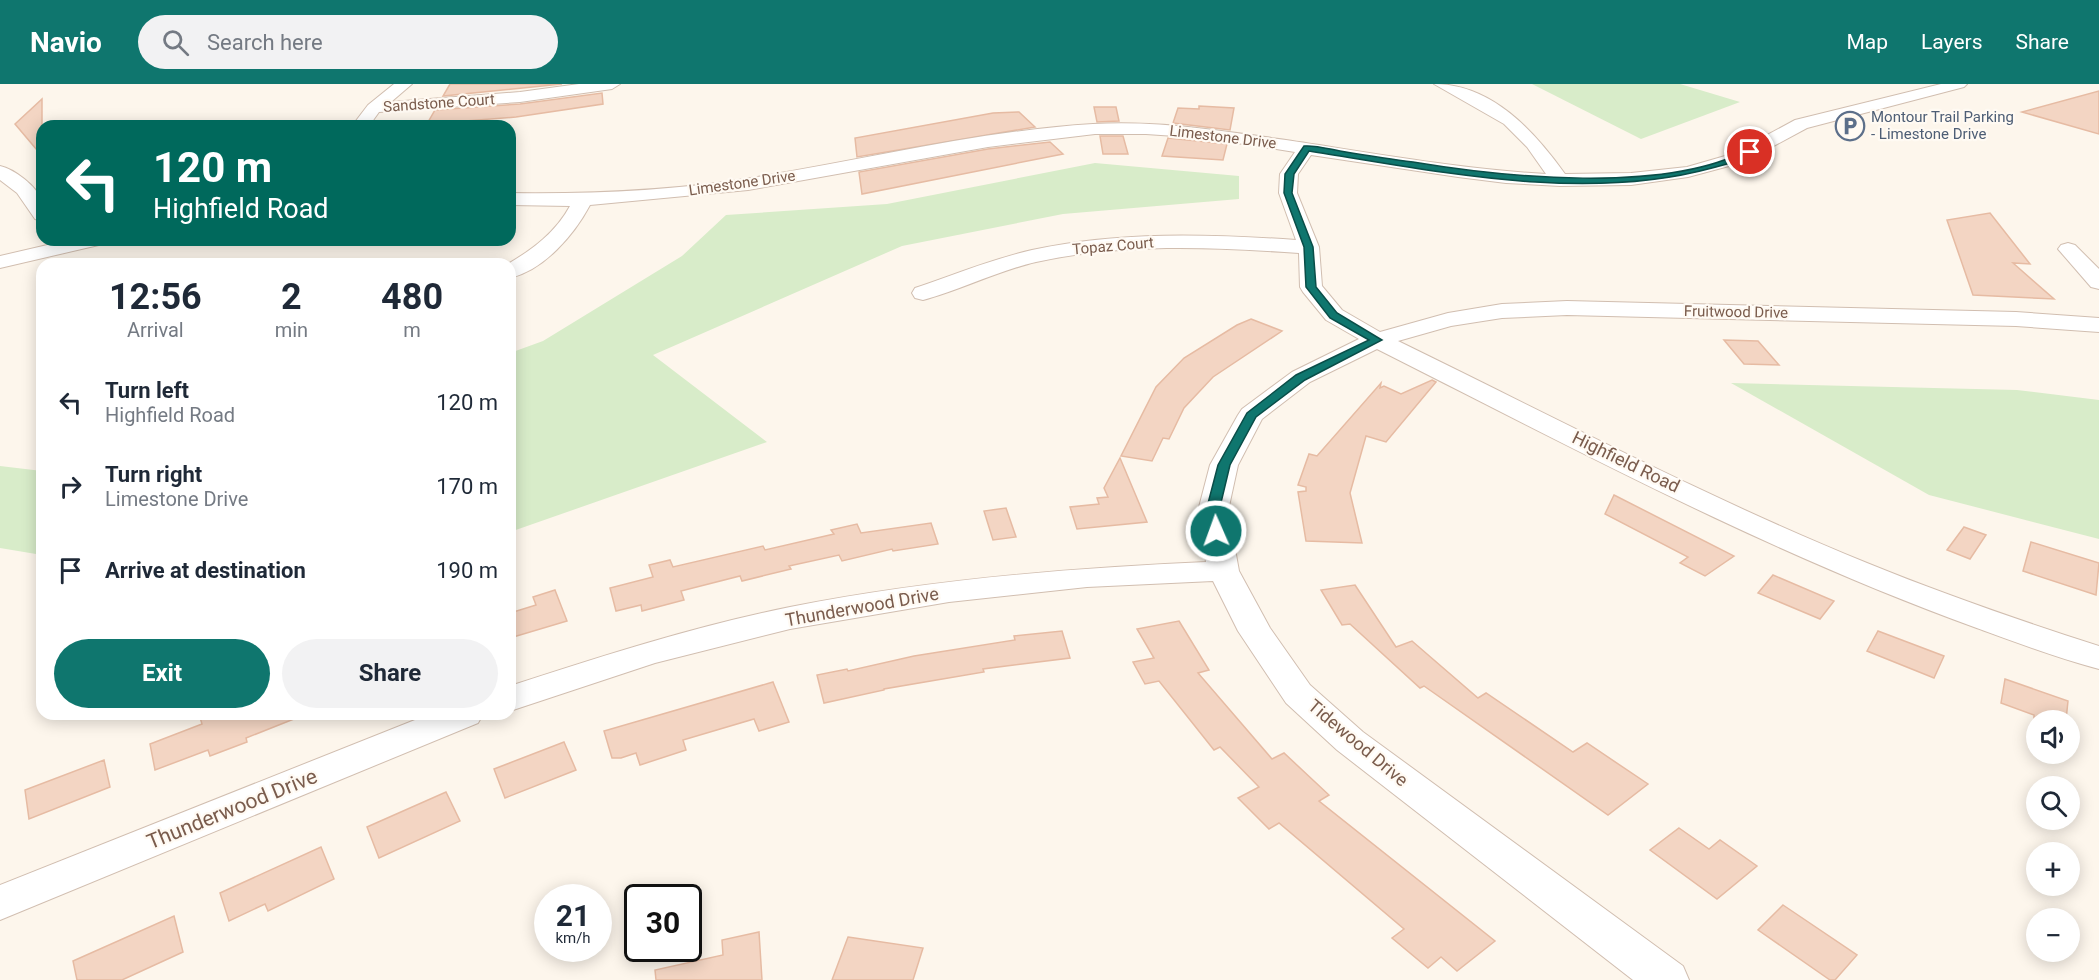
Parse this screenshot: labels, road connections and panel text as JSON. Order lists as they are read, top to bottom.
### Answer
{
  "streets": {
    "street": [
      "Sandstone Court",
      "Limestone Drive",
      "Topaz Court",
      "Fruitwood Drive",
      "Highfield Road",
      "Thunderwood Drive",
      "Tidewood Drive"
    ]
  },
  "crossings": [
    ["Limestone Drive", "Highfield Road"],
    ["Topaz Court", "Highfield Road"],
    ["Fruitwood Drive", "Highfield Road"],
    ["Fruitwood Drive", "Tidewood Drive"],
    ["Highfield Road", "Tidewood Drive"],
    ["Thunderwood Drive", "Tidewood Drive"]
  ],
  "places": {
    "parking": ["Montour Trail Parking - Limestone Drive"]
  },
  "page": {
    "header": "Navio",
    "search": "Search here",
    "nav": ["Map", "Layers", "Share"],
    "turn": ["120 m", "Highfield Road"],
    "eta": [
      "12:56",
      "Arrival",
      "2",
      "min",
      "480",
      "m"
    ],
    "list": [
      {
        "name": "Turn left",
        "note": "Highfield Road",
        "value": "120 m"
      },
      {
        "name": "Turn right",
        "note": "Limestone Drive",
        "value": "170 m"
      },
      {
        "name": "Arrive at destination",
        "value": "190 m"
      }
    ],
    "buttons": ["Exit", "Share"],
    "map_buttons": ["+", "−"],
    "speed": "21 km/h",
    "limit": "30"
  }
}
